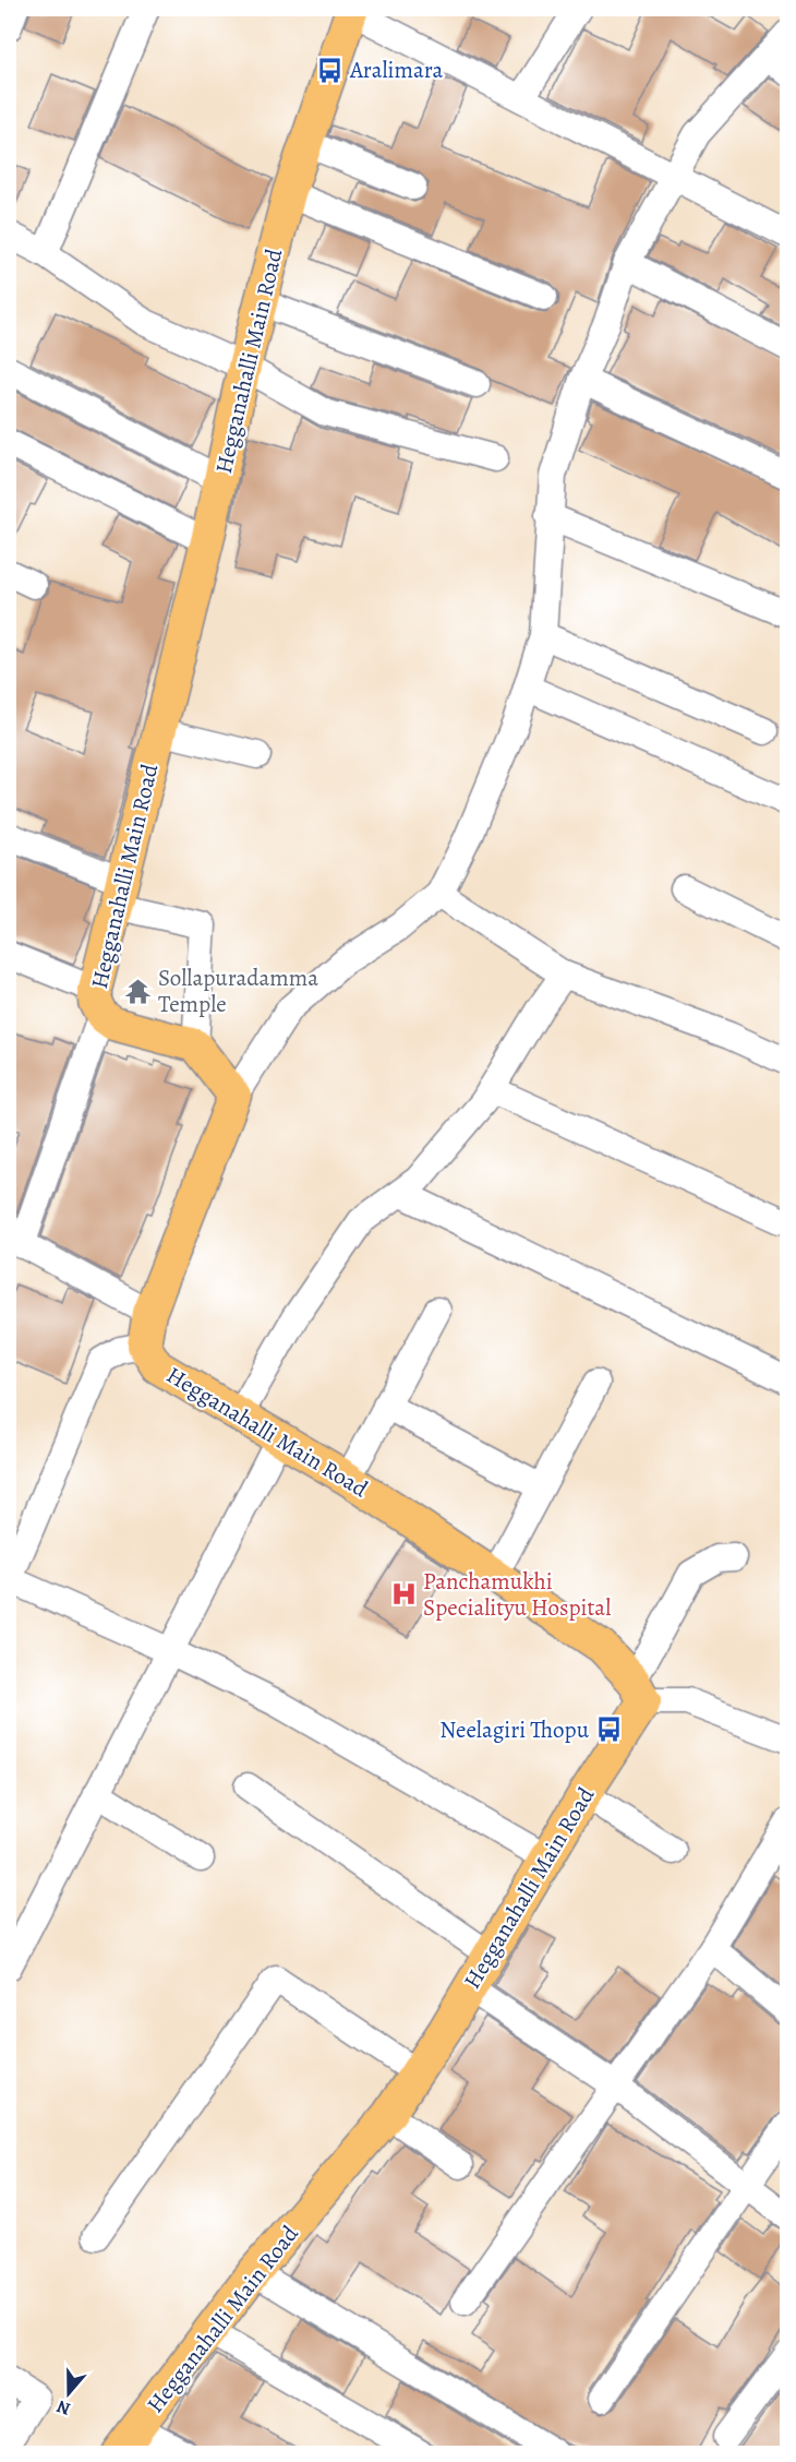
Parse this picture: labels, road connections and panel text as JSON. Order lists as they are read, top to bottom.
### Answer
{
  "streets": {
    "main road": ["Hegganahalli Main Road"]
  },
  "places": {
    "bus stop": ["Aralimara", "Neelagiri Thopu"],
    "temple": ["Sollapuradamma Temple"],
    "hospital": ["Panchamukhi Specialityu Hospital"]
  },
  "north": "bottom"
}
